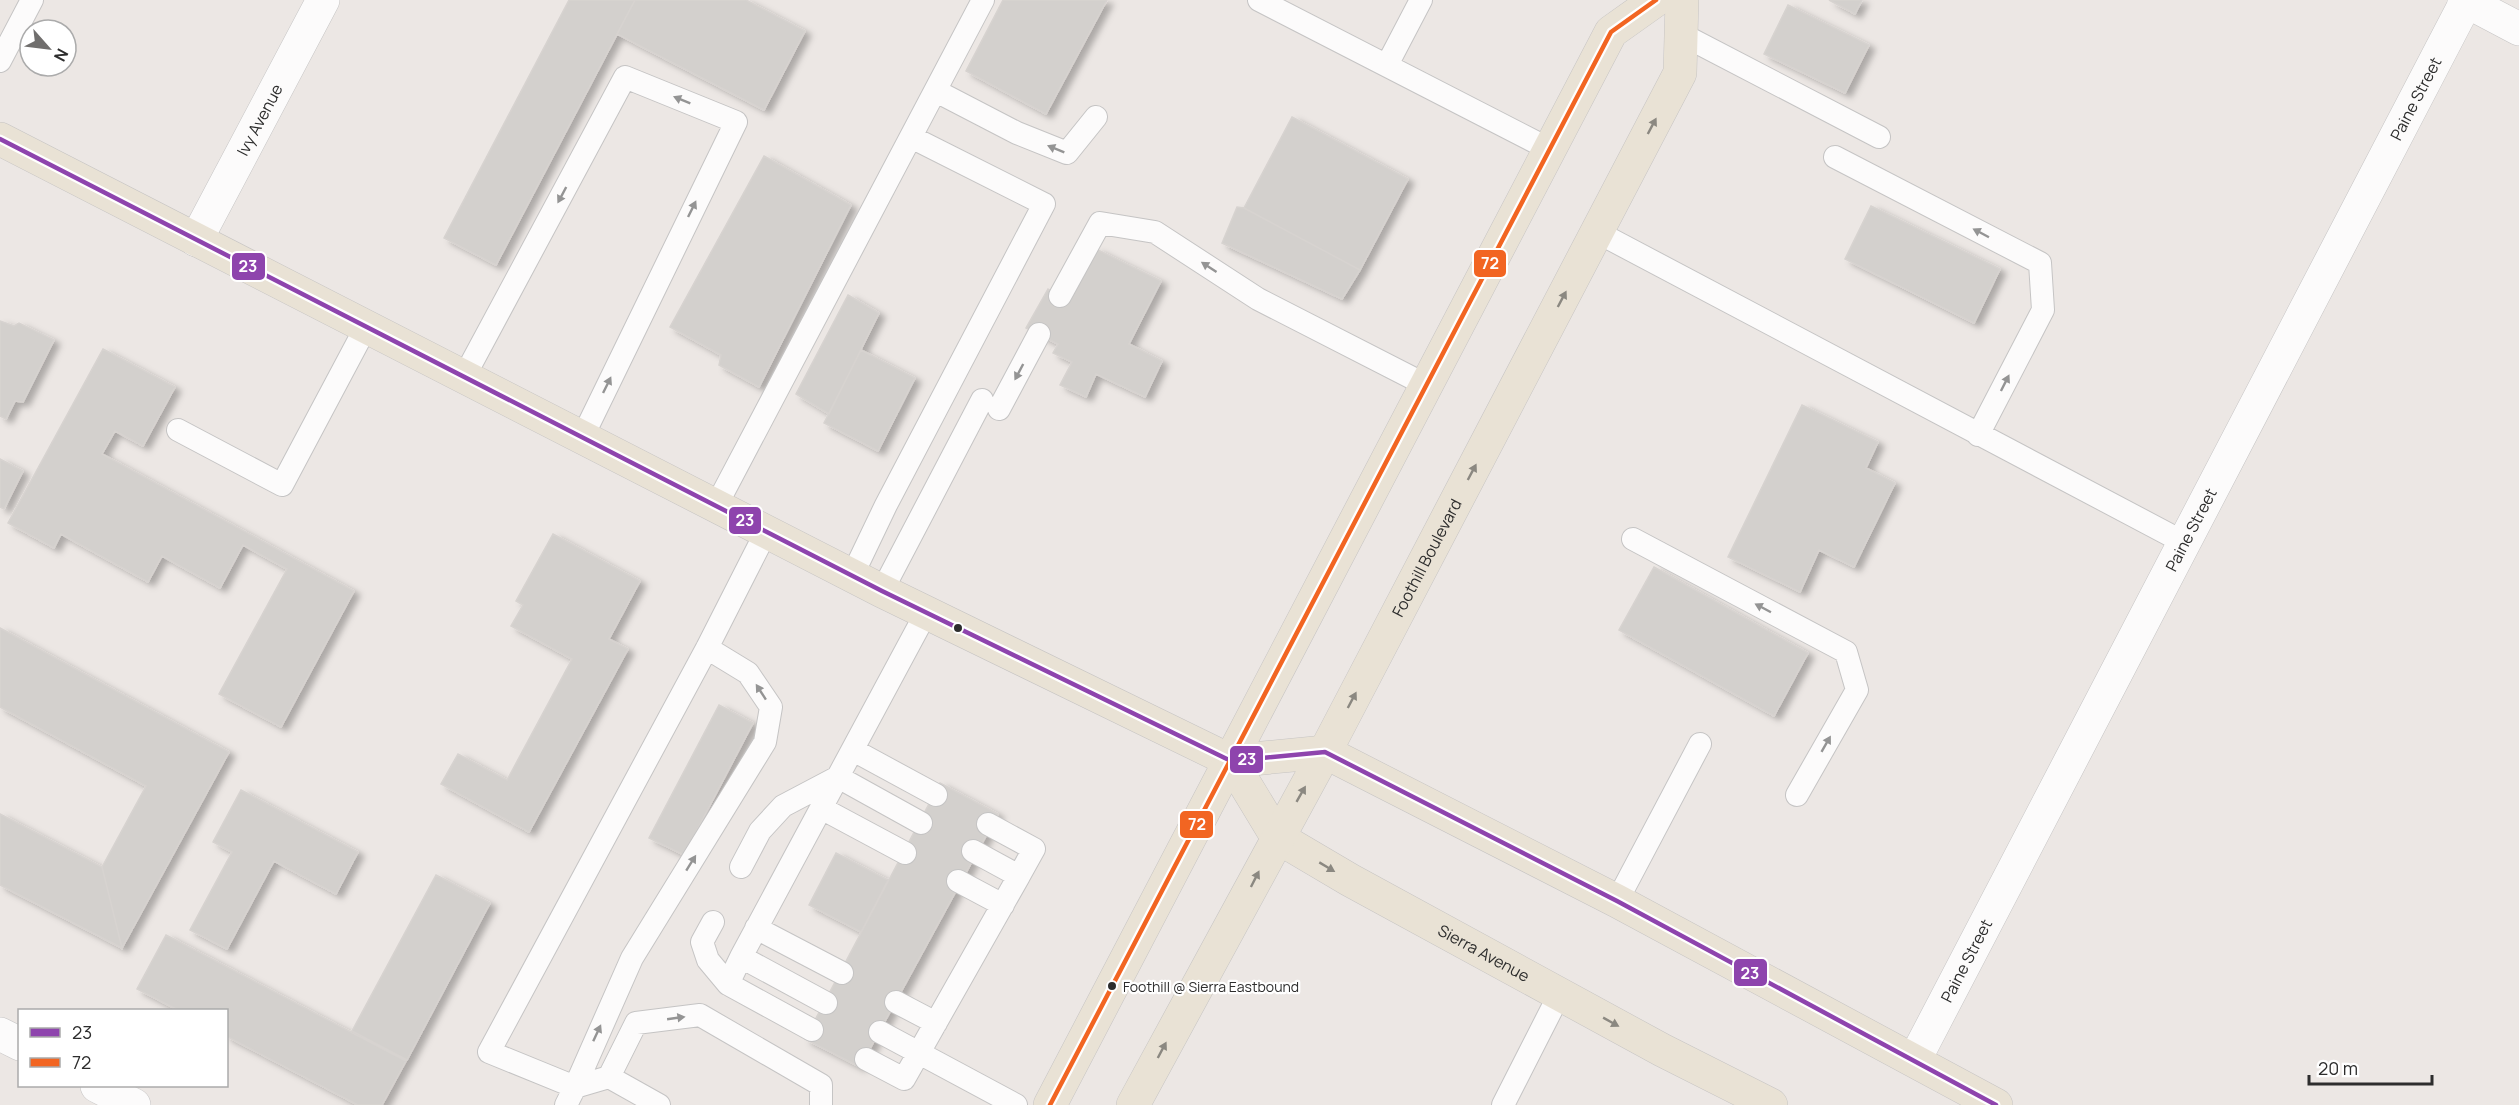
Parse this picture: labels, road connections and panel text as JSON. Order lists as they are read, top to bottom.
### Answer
{
  "streets": {
    "main road": ["Foothill Boulevard", "Sierra Avenue"],
    "street": ["Paine Street", "Ivy Avenue"]
  },
  "crossings": [
    ["Foothill Boulevard", "Sierra Avenue"]
  ],
  "places": ["Foothill @ Sierra Eastbound"],
  "lines": ["transit line 72", "transit line 23"],
  "legend": ["23", "72"],
  "scale_bar": "20 m",
  "north": "bottom right"
}
